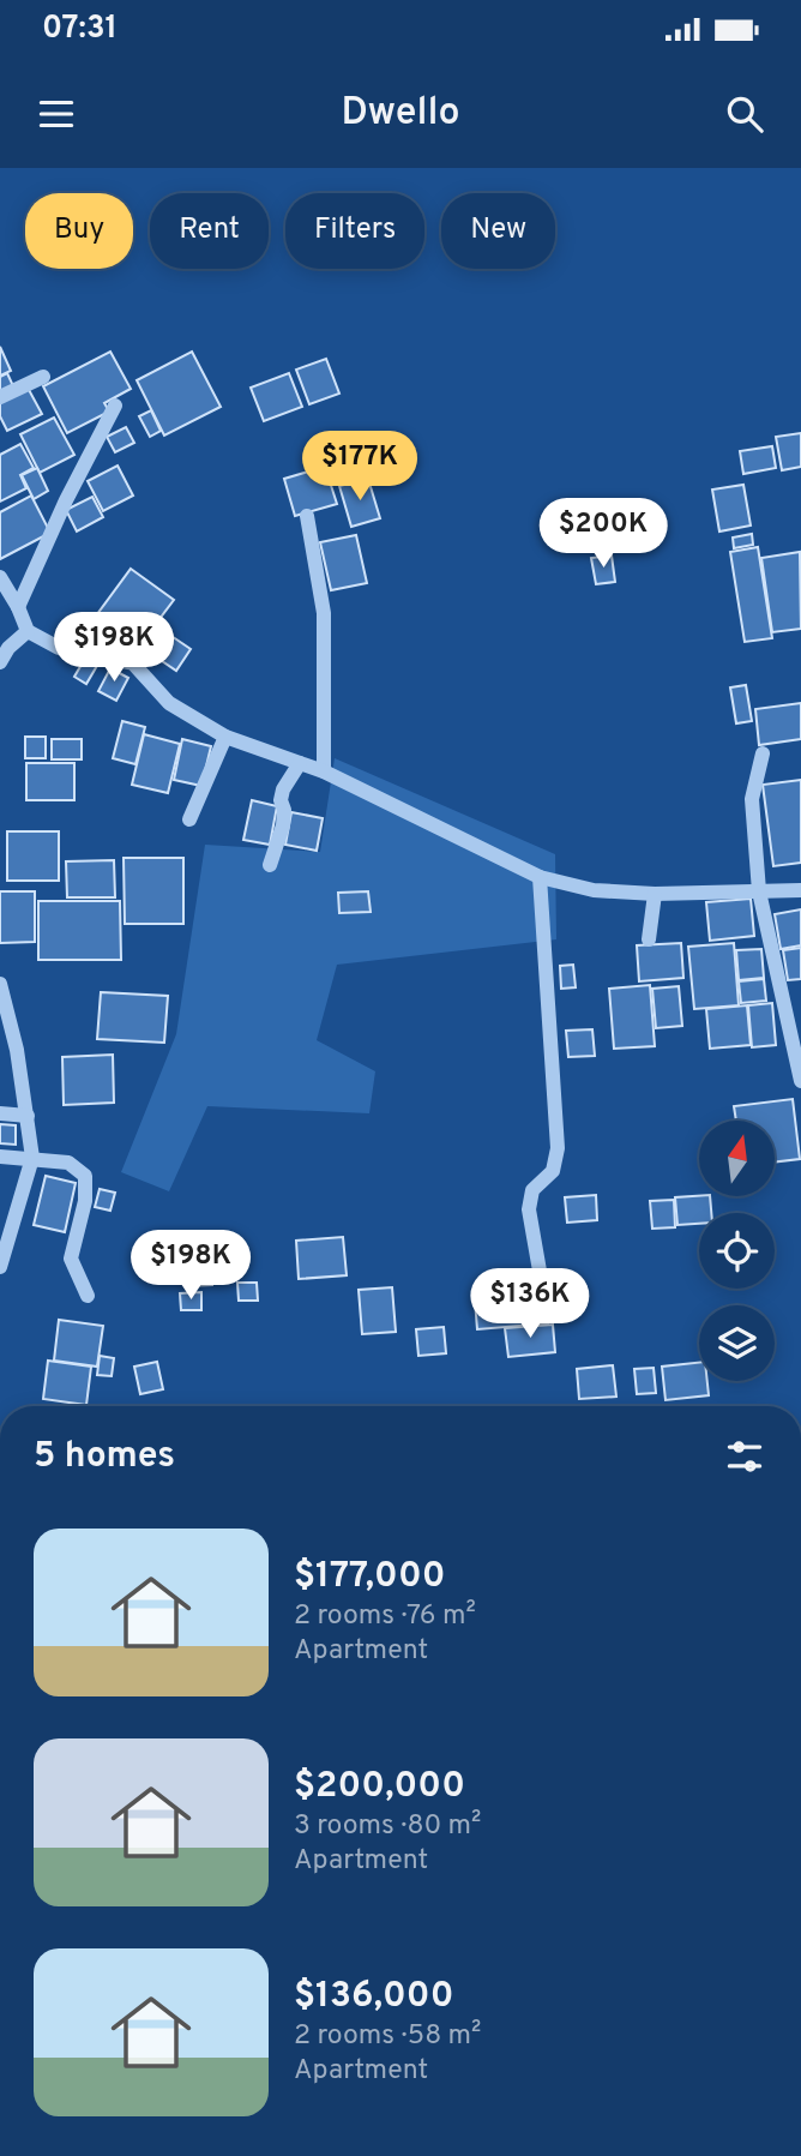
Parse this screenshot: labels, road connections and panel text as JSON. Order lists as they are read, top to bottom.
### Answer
{
  "north": "top",
  "page": {
    "status": "07:31",
    "header": "Dwello",
    "chip": [
      "Buy",
      "Rent",
      "Filters",
      "New"
    ],
    "price": [
      "$177K",
      "$200K",
      "$198K",
      "$198K",
      "$136K"
    ],
    "heading": "5 homes",
    "list": [
      {
        "name": "$177,000",
        "note": "2 rooms · 76 m² · Apartment"
      },
      {
        "name": "$200,000",
        "note": "3 rooms · 80 m² · Apartment"
      },
      {
        "name": "$136,000",
        "note": "2 rooms · 58 m² · Apartment"
      }
    ]
  }
}
